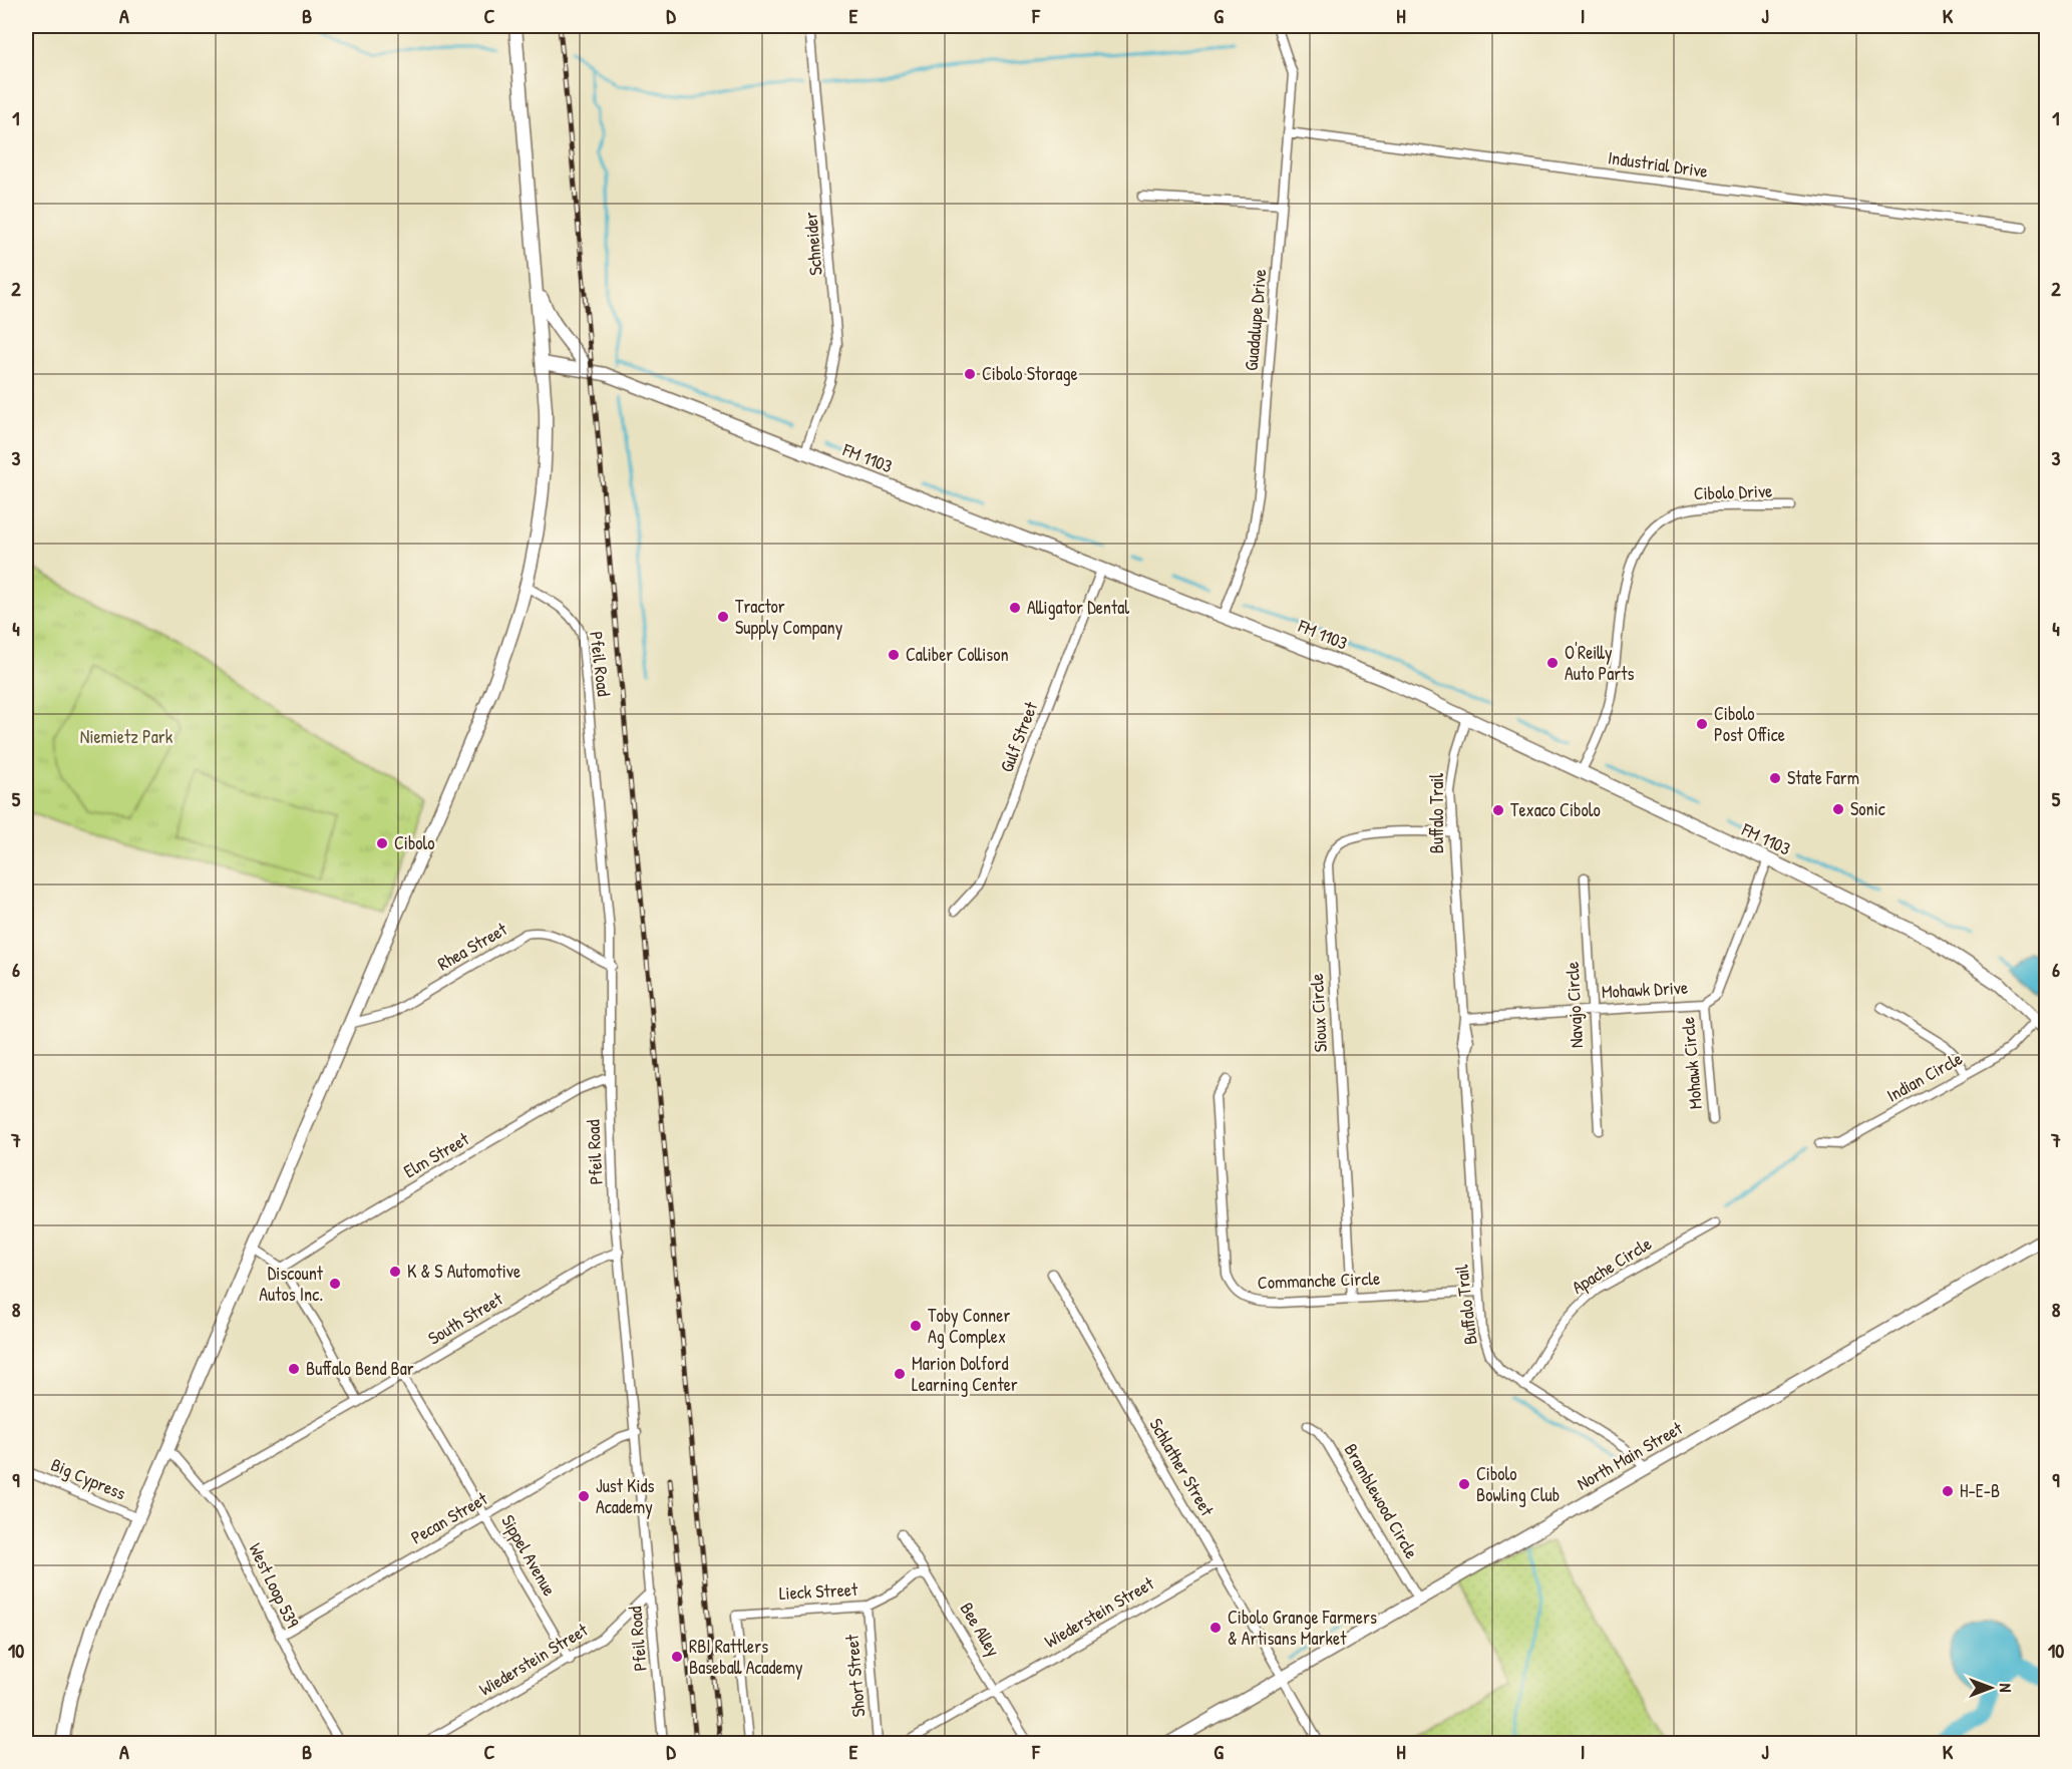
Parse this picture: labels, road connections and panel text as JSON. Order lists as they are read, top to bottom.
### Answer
{
  "streets": {
    "main road": ["FM 1103", "North Main Street"],
    "street": [
      "Industrial Drive",
      "Schneider",
      "Guadalupe Drive",
      "Cibolo Drive",
      "Pfeil Road",
      "Gulf Street",
      "Buffalo Trail",
      "Rhea Street",
      "Mohawk Drive",
      "Navajo Circle",
      "Sioux Circle",
      "Mohawk Circle",
      "Indian Circle",
      "Elm Street",
      "Apache Circle",
      "Commanche Circle",
      "South Street",
      "Schlather Street",
      "Big Cypress",
      "Bramblewood Circle",
      "Pecan Street",
      "Sippel Avenue",
      "West Loop 539",
      "Lieck Street",
      "Wiederstein Street",
      "Bee Alley",
      "Short Street"
    ]
  },
  "crossings": [
    ["Industrial Drive", "Guadalupe Drive"],
    ["Schneider", "FM 1103"],
    ["Guadalupe Drive", "FM 1103"],
    ["FM 1103", "Cibolo Drive"],
    ["FM 1103", "Gulf Street"],
    ["FM 1103", "Buffalo Trail"],
    ["FM 1103", "Mohawk Drive"],
    ["FM 1103", "Indian Circle"],
    ["Pfeil Road", "Rhea Street"],
    ["Pfeil Road", "Elm Street"],
    ["Pfeil Road", "South Street"],
    ["Pfeil Road", "Pecan Street"],
    ["Pfeil Road", "Wiederstein Street"],
    ["Buffalo Trail", "Mohawk Drive"],
    ["Buffalo Trail", "Sioux Circle"],
    ["Buffalo Trail", "Apache Circle"],
    ["Buffalo Trail", "Commanche Circle"],
    ["Buffalo Trail", "North Main Street"],
    ["Mohawk Drive", "Navajo Circle"],
    ["Mohawk Drive", "Mohawk Circle"],
    ["Sioux Circle", "Commanche Circle"],
    ["South Street", "Sippel Avenue"],
    ["South Street", "West Loop 539"],
    ["North Main Street", "Schlather Street"],
    ["North Main Street", "Bramblewood Circle"],
    ["Schlather Street", "Wiederstein Street"],
    ["Pecan Street", "Sippel Avenue"],
    ["Pecan Street", "West Loop 539"],
    ["Sippel Avenue", "Wiederstein Street"],
    ["Lieck Street", "Bee Alley"],
    ["Lieck Street", "Short Street"],
    ["Wiederstein Street", "Bee Alley"]
  ],
  "parks": ["Niemietz Park"],
  "places": [
    "Cibolo Storage",
    "Alligator Dental",
    "Tractor Supply Company",
    "Caliber Collison",
    "O'Reilly Auto Parts",
    "Cibolo Post Office",
    "State Farm",
    "Sonic",
    "Texaco Cibolo",
    "Cibolo",
    "K & S Automotive",
    "Discount Autos Inc.",
    "Toby Conner Ag Complex",
    "Buffalo Bend Bar",
    "Marion Dolford Learning Center",
    "Cibolo Bowling Club",
    "H-E-B",
    "Just Kids Academy",
    "Cibolo Grange Farmers & Artisans Market",
    "RBI Rattlers Baseball Academy"
  ],
  "north": "right",
  "grid": {
    "columns": [
      "A",
      "B",
      "C",
      "D",
      "E",
      "F",
      "G",
      "H",
      "I",
      "J",
      "K"
    ],
    "rows": [
      "1",
      "2",
      "3",
      "4",
      "5",
      "6",
      "7",
      "8",
      "9",
      "10"
    ]
  }
}
